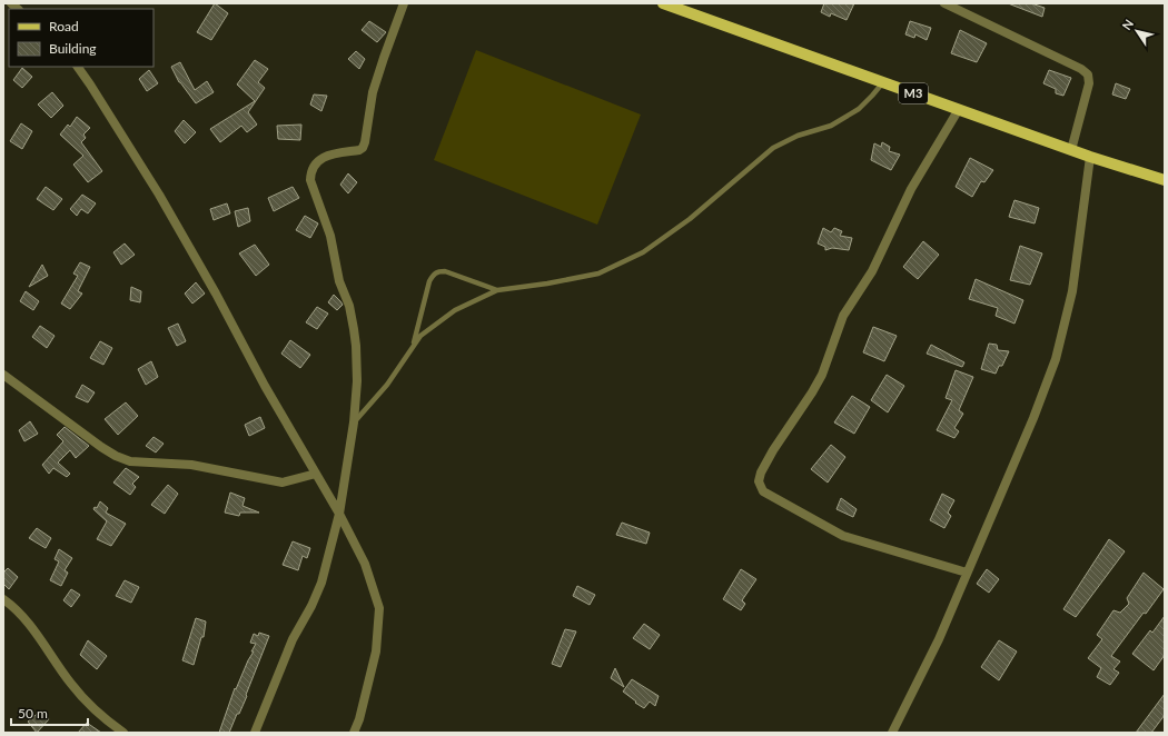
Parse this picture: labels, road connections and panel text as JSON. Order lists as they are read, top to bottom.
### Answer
{
  "streets": {
    "main road": ["M3"]
  },
  "legend": ["Road", "Building"],
  "scale_bar": "50 m",
  "north": "top left"
}
